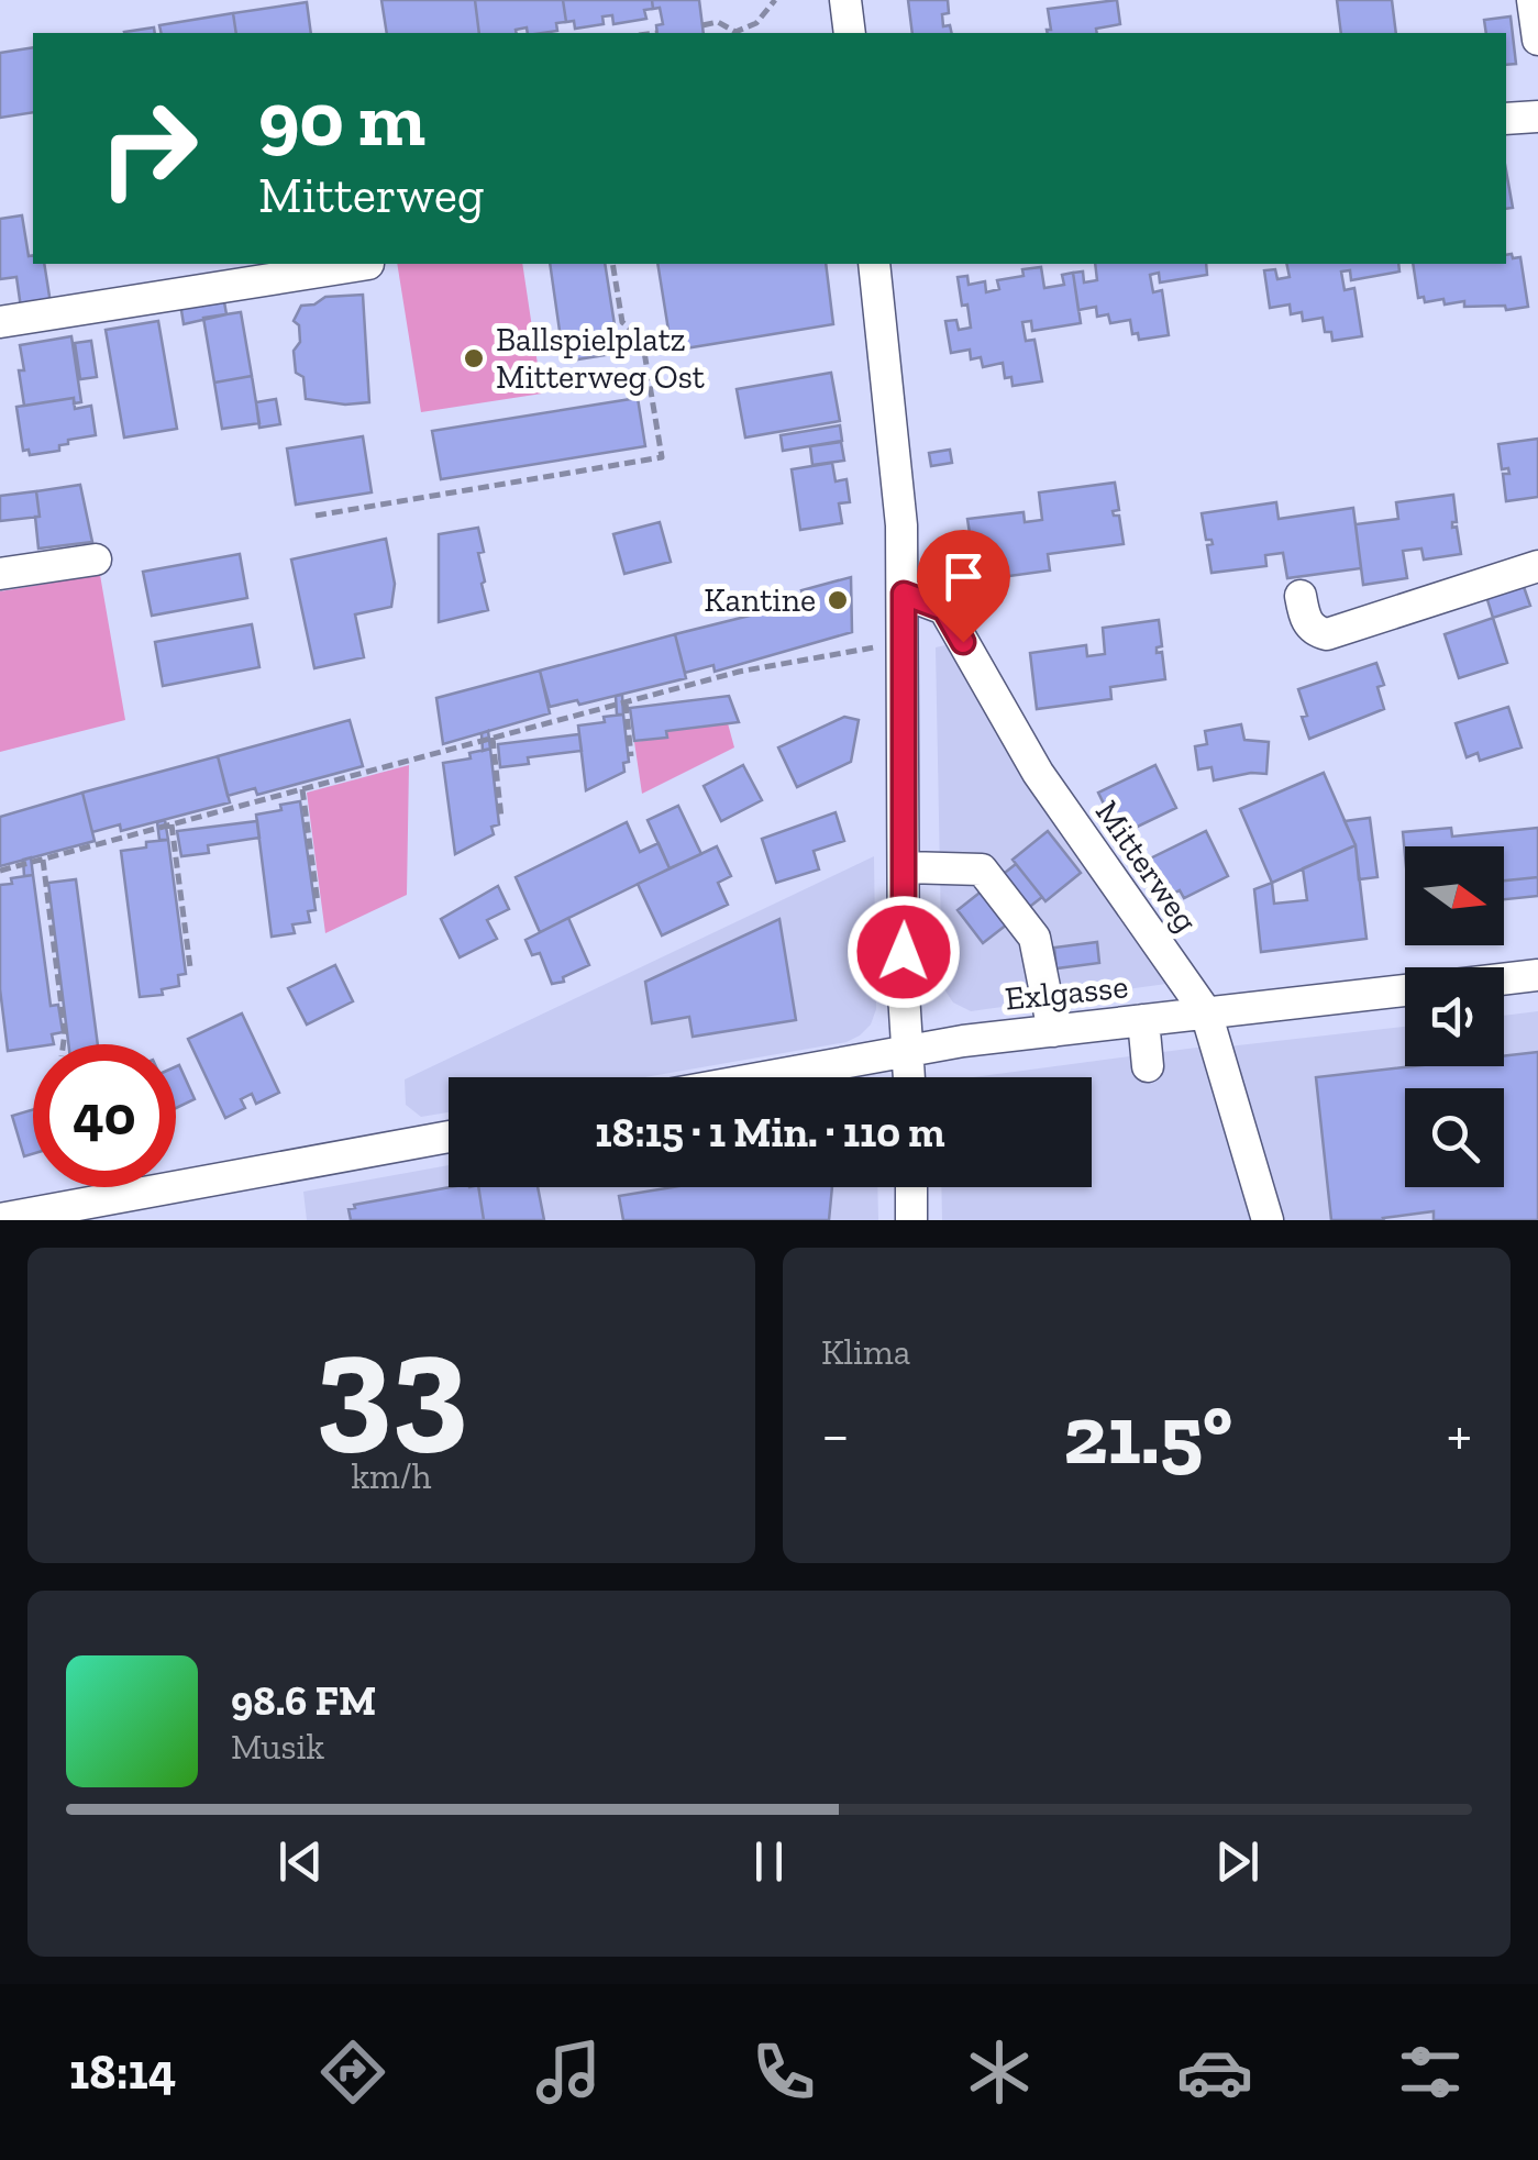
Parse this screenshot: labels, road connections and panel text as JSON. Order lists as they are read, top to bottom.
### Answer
{
  "streets": {
    "street": ["Mitterweg", "Exlgasse"]
  },
  "crossings": [
    ["Mitterweg", "Exlgasse"]
  ],
  "places": ["Ballspielplatz Mitterweg Ost", "Kantine"],
  "north": "right",
  "page": {
    "turn": ["90 m", "Mitterweg"],
    "limit": "40",
    "trip": "18:15 · 1 Min. · 110 m",
    "tile": [
      ["33", "km/h"],
      "Klima"
    ],
    "heat": ["−", "21.5°", "+"],
    "song": ["98.6 FM", "Musik"],
    "tabs": "18:14"
  }
}
